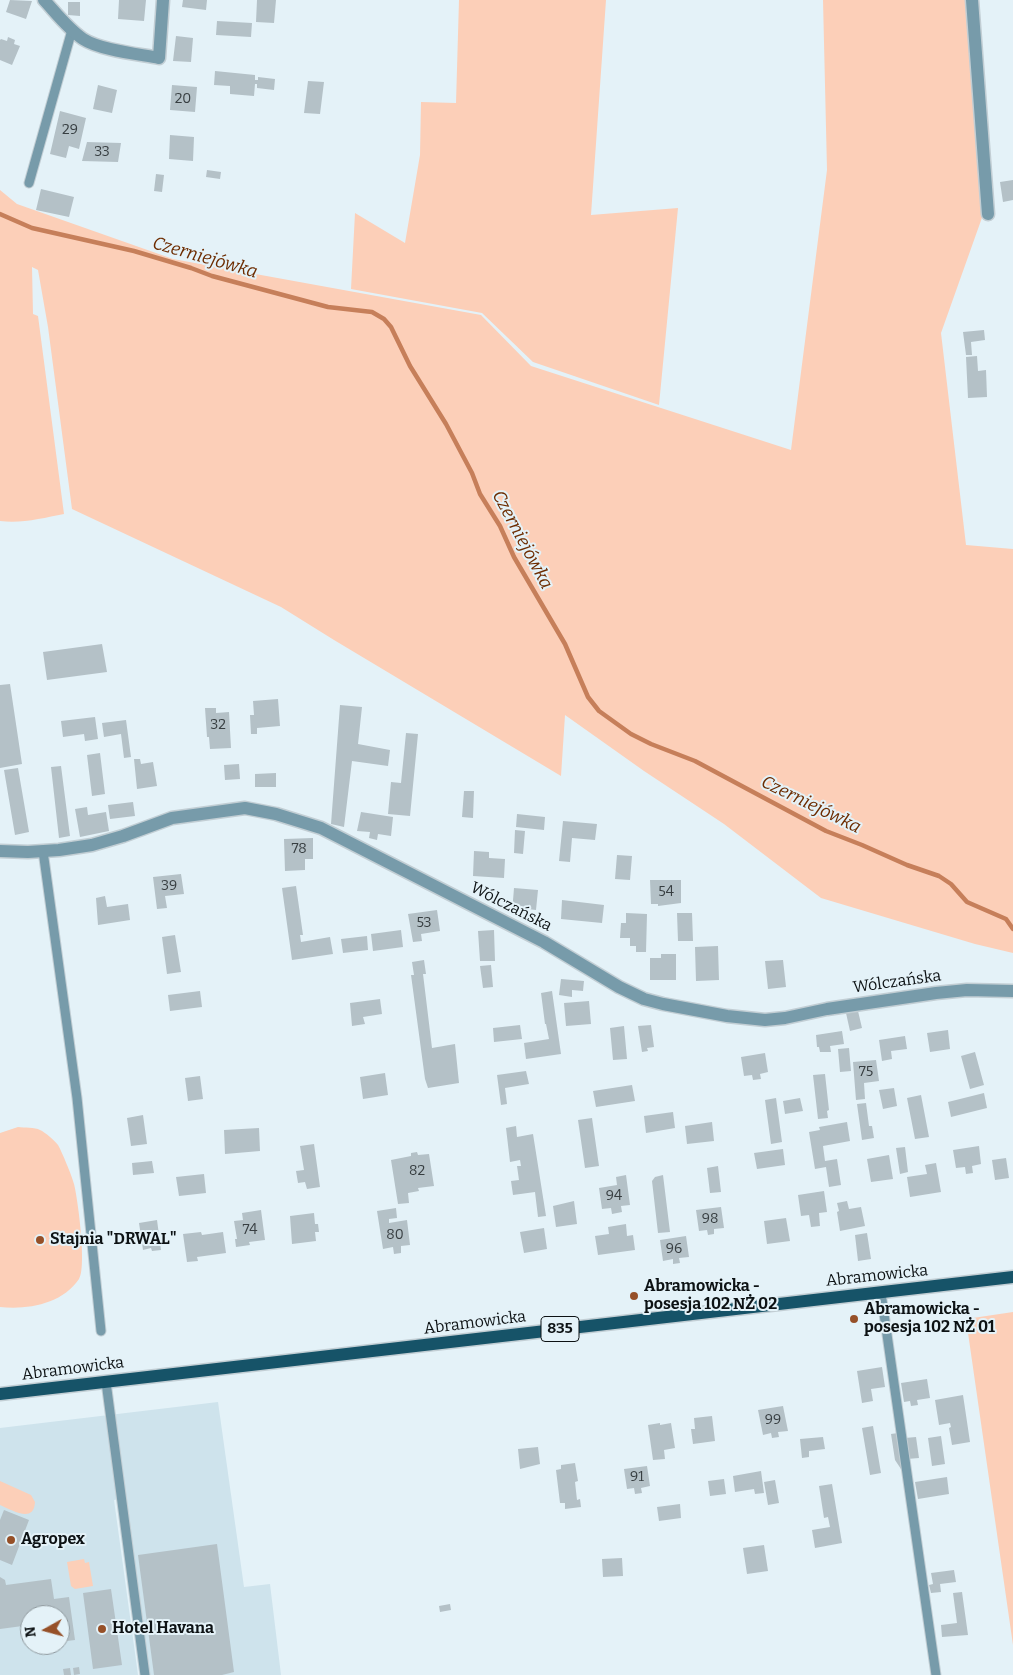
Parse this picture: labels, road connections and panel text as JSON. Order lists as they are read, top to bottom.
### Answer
{
  "streets": {
    "main road": ["Abramowicka", "835"],
    "street": ["Wólczańska"]
  },
  "water": ["Czerniejówka"],
  "places": [
    "Stajnia \"DRWAL\"",
    "Abramowicka - posesja 102 NŻ 02",
    "Abramowicka - posesja 102 NŻ 01",
    "Agropex",
    "Hotel Havana"
  ],
  "house_numbers": [
    "20",
    "29",
    "33",
    "32",
    "78",
    "39",
    "54",
    "53",
    "75",
    "82",
    "94",
    "98",
    "74",
    "80",
    "96",
    "99",
    "91"
  ],
  "north": "left"
}
